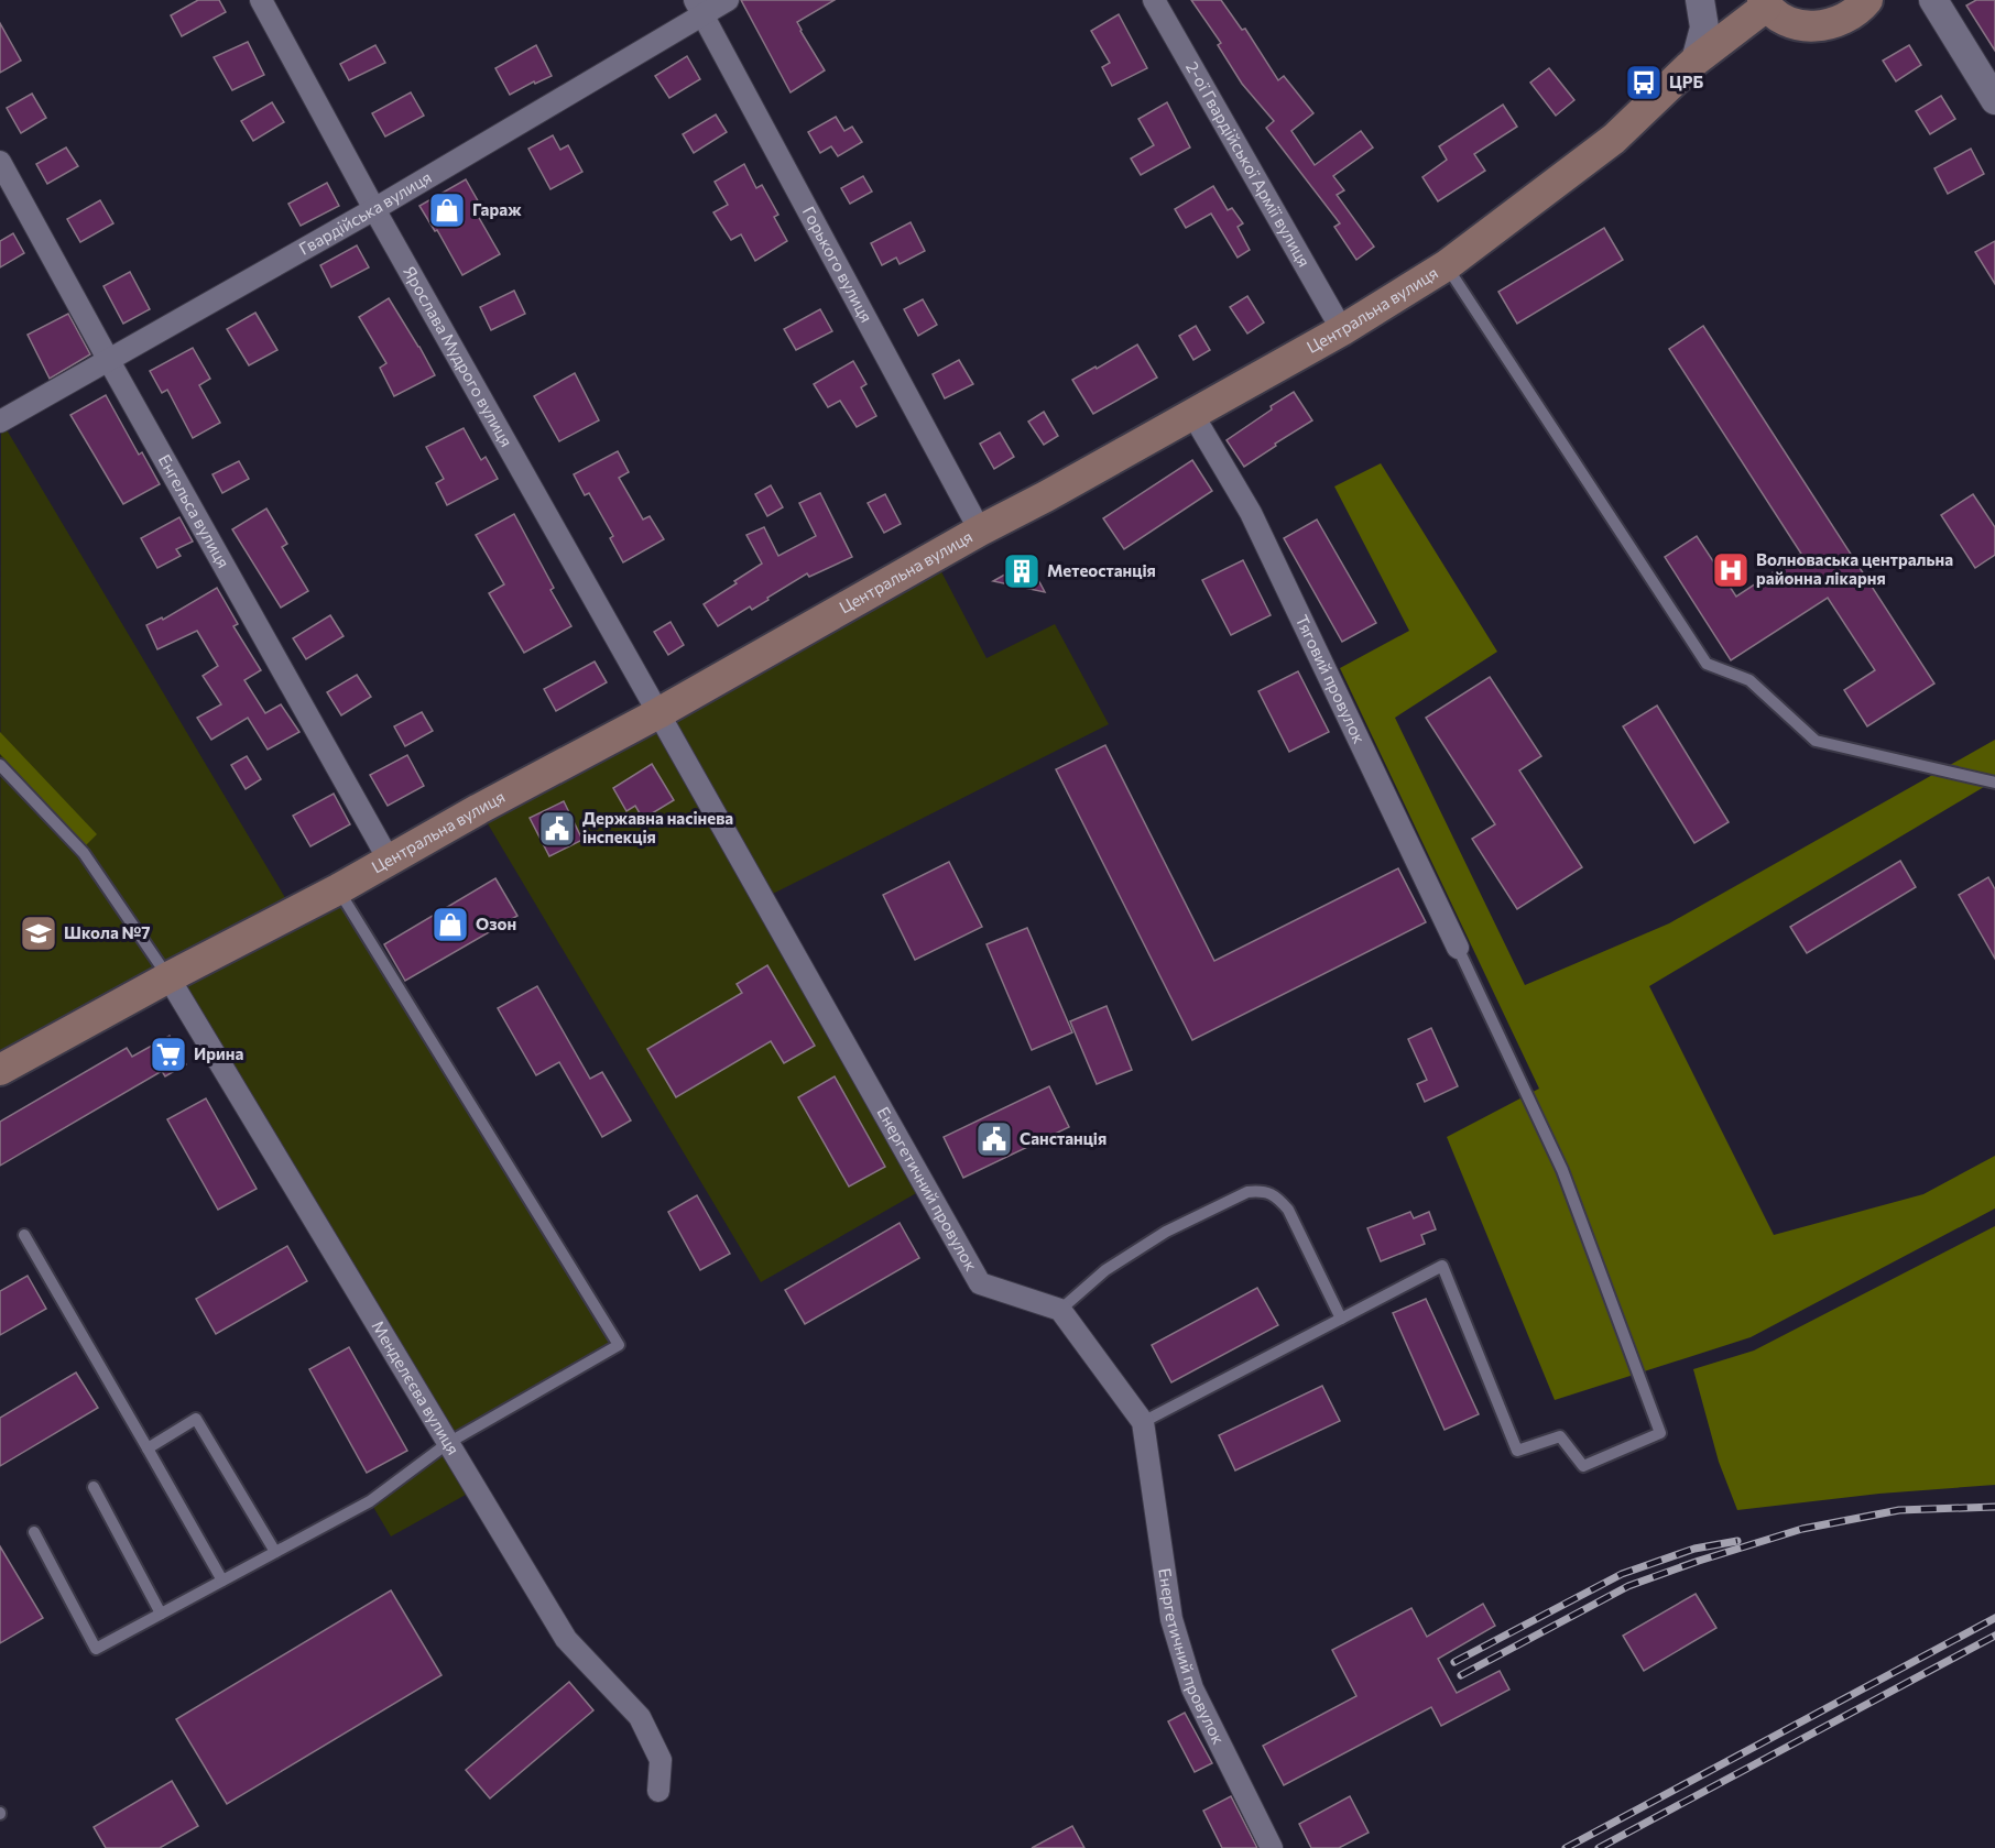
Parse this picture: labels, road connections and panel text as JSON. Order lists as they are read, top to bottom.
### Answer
{
  "streets": {
    "main road": ["Центральна вулиця"],
    "street": [
      "2-ої Гвардійської Армії вулиця",
      "Гвардійська вулиця",
      "Горького вулиця",
      "Ярослава Мудрого вулиця",
      "Енгельса вулиця",
      "Тяговий провулок",
      "Енергетичний провулок",
      "Менделєєва вулиця"
    ]
  },
  "crossings": [
    ["2-ої Гвардійської Армії вулиця", "Центральна вулиця"],
    ["Гвардійська вулиця", "Горького вулиця"],
    ["Гвардійська вулиця", "Ярослава Мудрого вулиця"],
    ["Гвардійська вулиця", "Енгельса вулиця"],
    ["Горького вулиця", "Центральна вулиця"],
    ["Центральна вулиця", "Ярослава Мудрого вулиця"],
    ["Центральна вулиця", "Енгельса вулиця"],
    ["Центральна вулиця", "Тяговий провулок"],
    ["Центральна вулиця", "Енергетичний провулок"],
    ["Центральна вулиця", "Менделєєва вулиця"],
    ["Ярослава Мудрого вулиця", "Енергетичний провулок"]
  ],
  "places": {
    "bus stop": ["ЦРБ"],
    "shop": ["Гараж", "Озон"],
    "hospital": ["Волноваська центральна районна лікарня"],
    "building": ["Метеостанція"],
    "public building": ["Державна насiнева iнспекцiя", "Санстанція"],
    "school or university": ["Школа №7"],
    "supermarket": ["Ирина"]
  }
}
